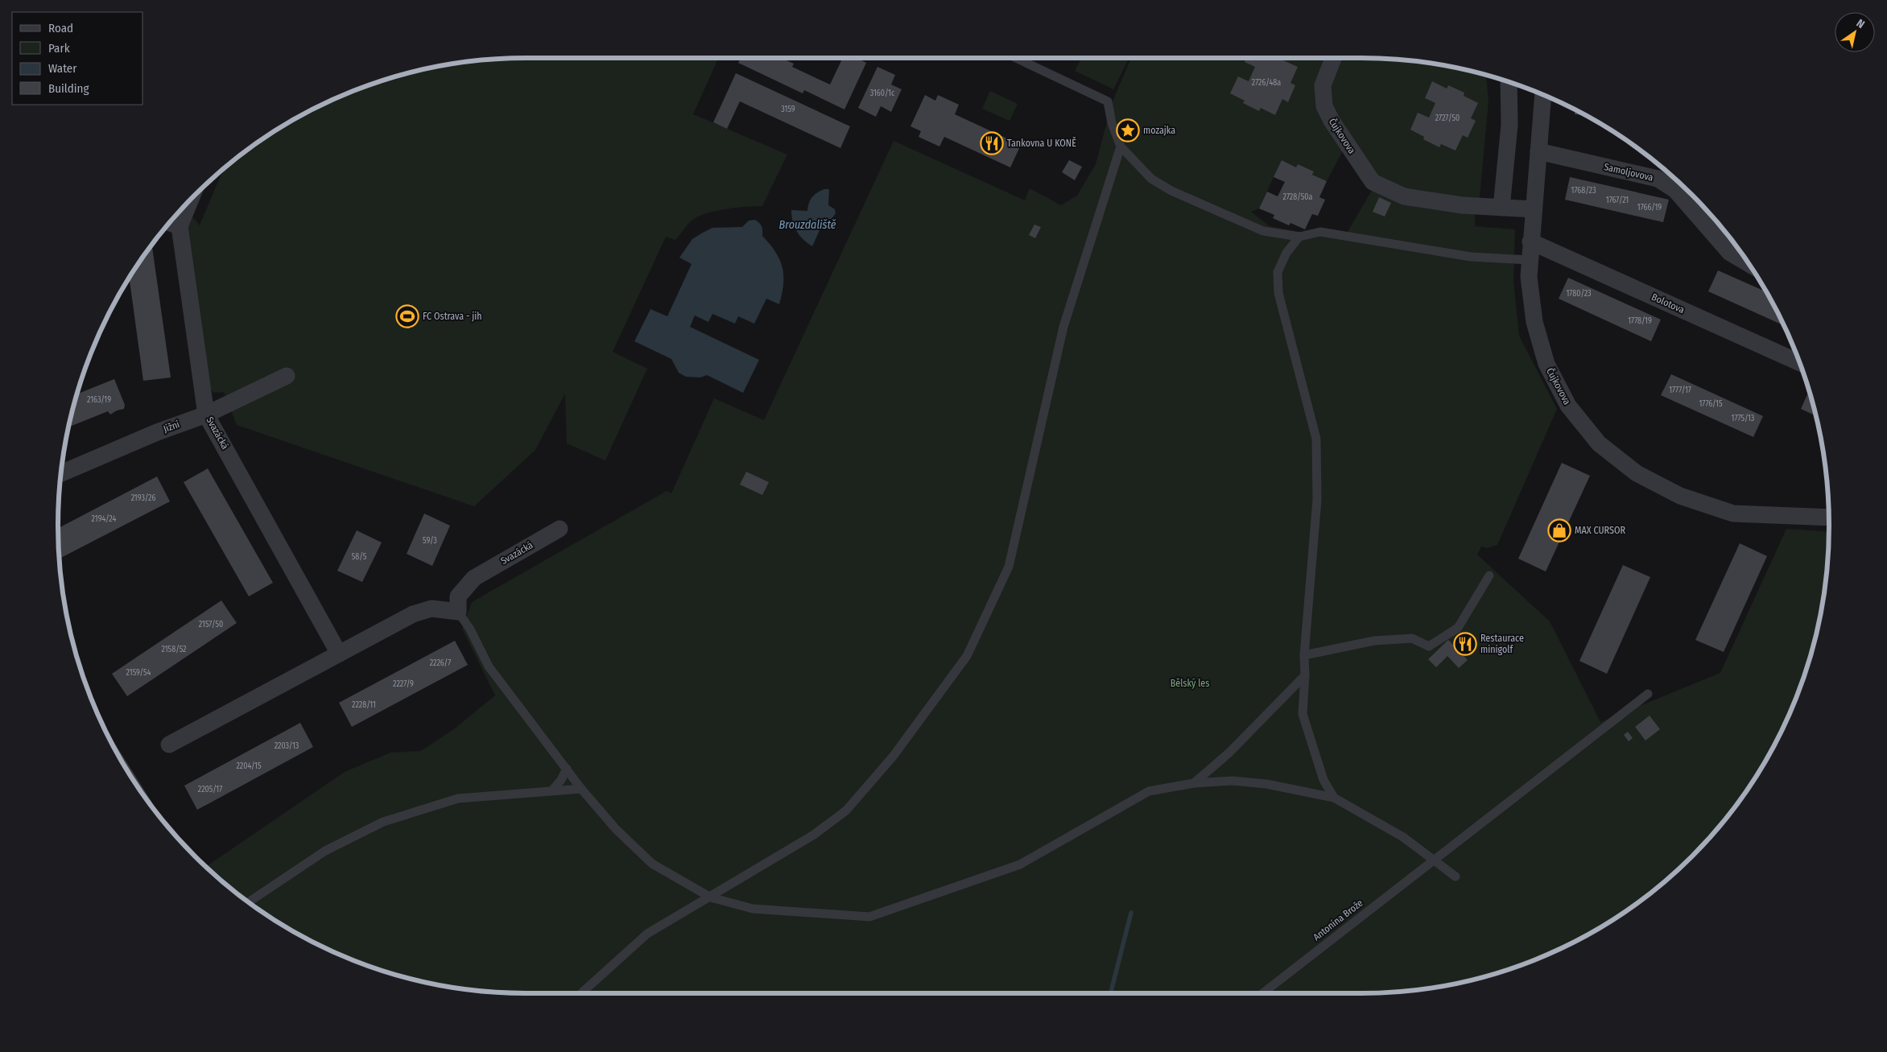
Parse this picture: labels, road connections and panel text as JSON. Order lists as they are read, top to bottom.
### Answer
{
  "streets": {
    "street": [
      "Čujkovova",
      "Samoljovova",
      "Bolotova",
      "Jižní",
      "Svazácká"
    ],
    "lane": ["Antonína Brože"]
  },
  "crossings": [
    ["Čujkovova", "Samoljovova"],
    ["Čujkovova", "Bolotova"],
    ["Jižní", "Svazácká"]
  ],
  "water": ["Brouzdaliště"],
  "parks": ["Bělský les"],
  "places": {
    "place": ["mozajka"],
    "restaurant": ["Tankovna U KONĚ", "Restaurace minigolf"],
    "sports": ["FC Ostrava - jih"],
    "shop": ["MAX CURSOR"]
  },
  "house_numbers": [
    "2726/48a",
    "3160/1c",
    "3159",
    "2727/50",
    "1768/23",
    "2728/50a",
    "1767/21",
    "1766/19",
    "1780/23",
    "1778/19",
    "1777/17",
    "2163/19",
    "1776/15",
    "1775/13",
    "2193/26",
    "2194/24",
    "59/3",
    "58/5",
    "2157/50",
    "2158/52",
    "2226/7",
    "2159/54",
    "2227/9",
    "2228/11",
    "2203/13",
    "2204/15",
    "2205/17"
  ],
  "legend": [
    "Road",
    "Park",
    "Water",
    "Building"
  ],
  "north": "top right"
}
